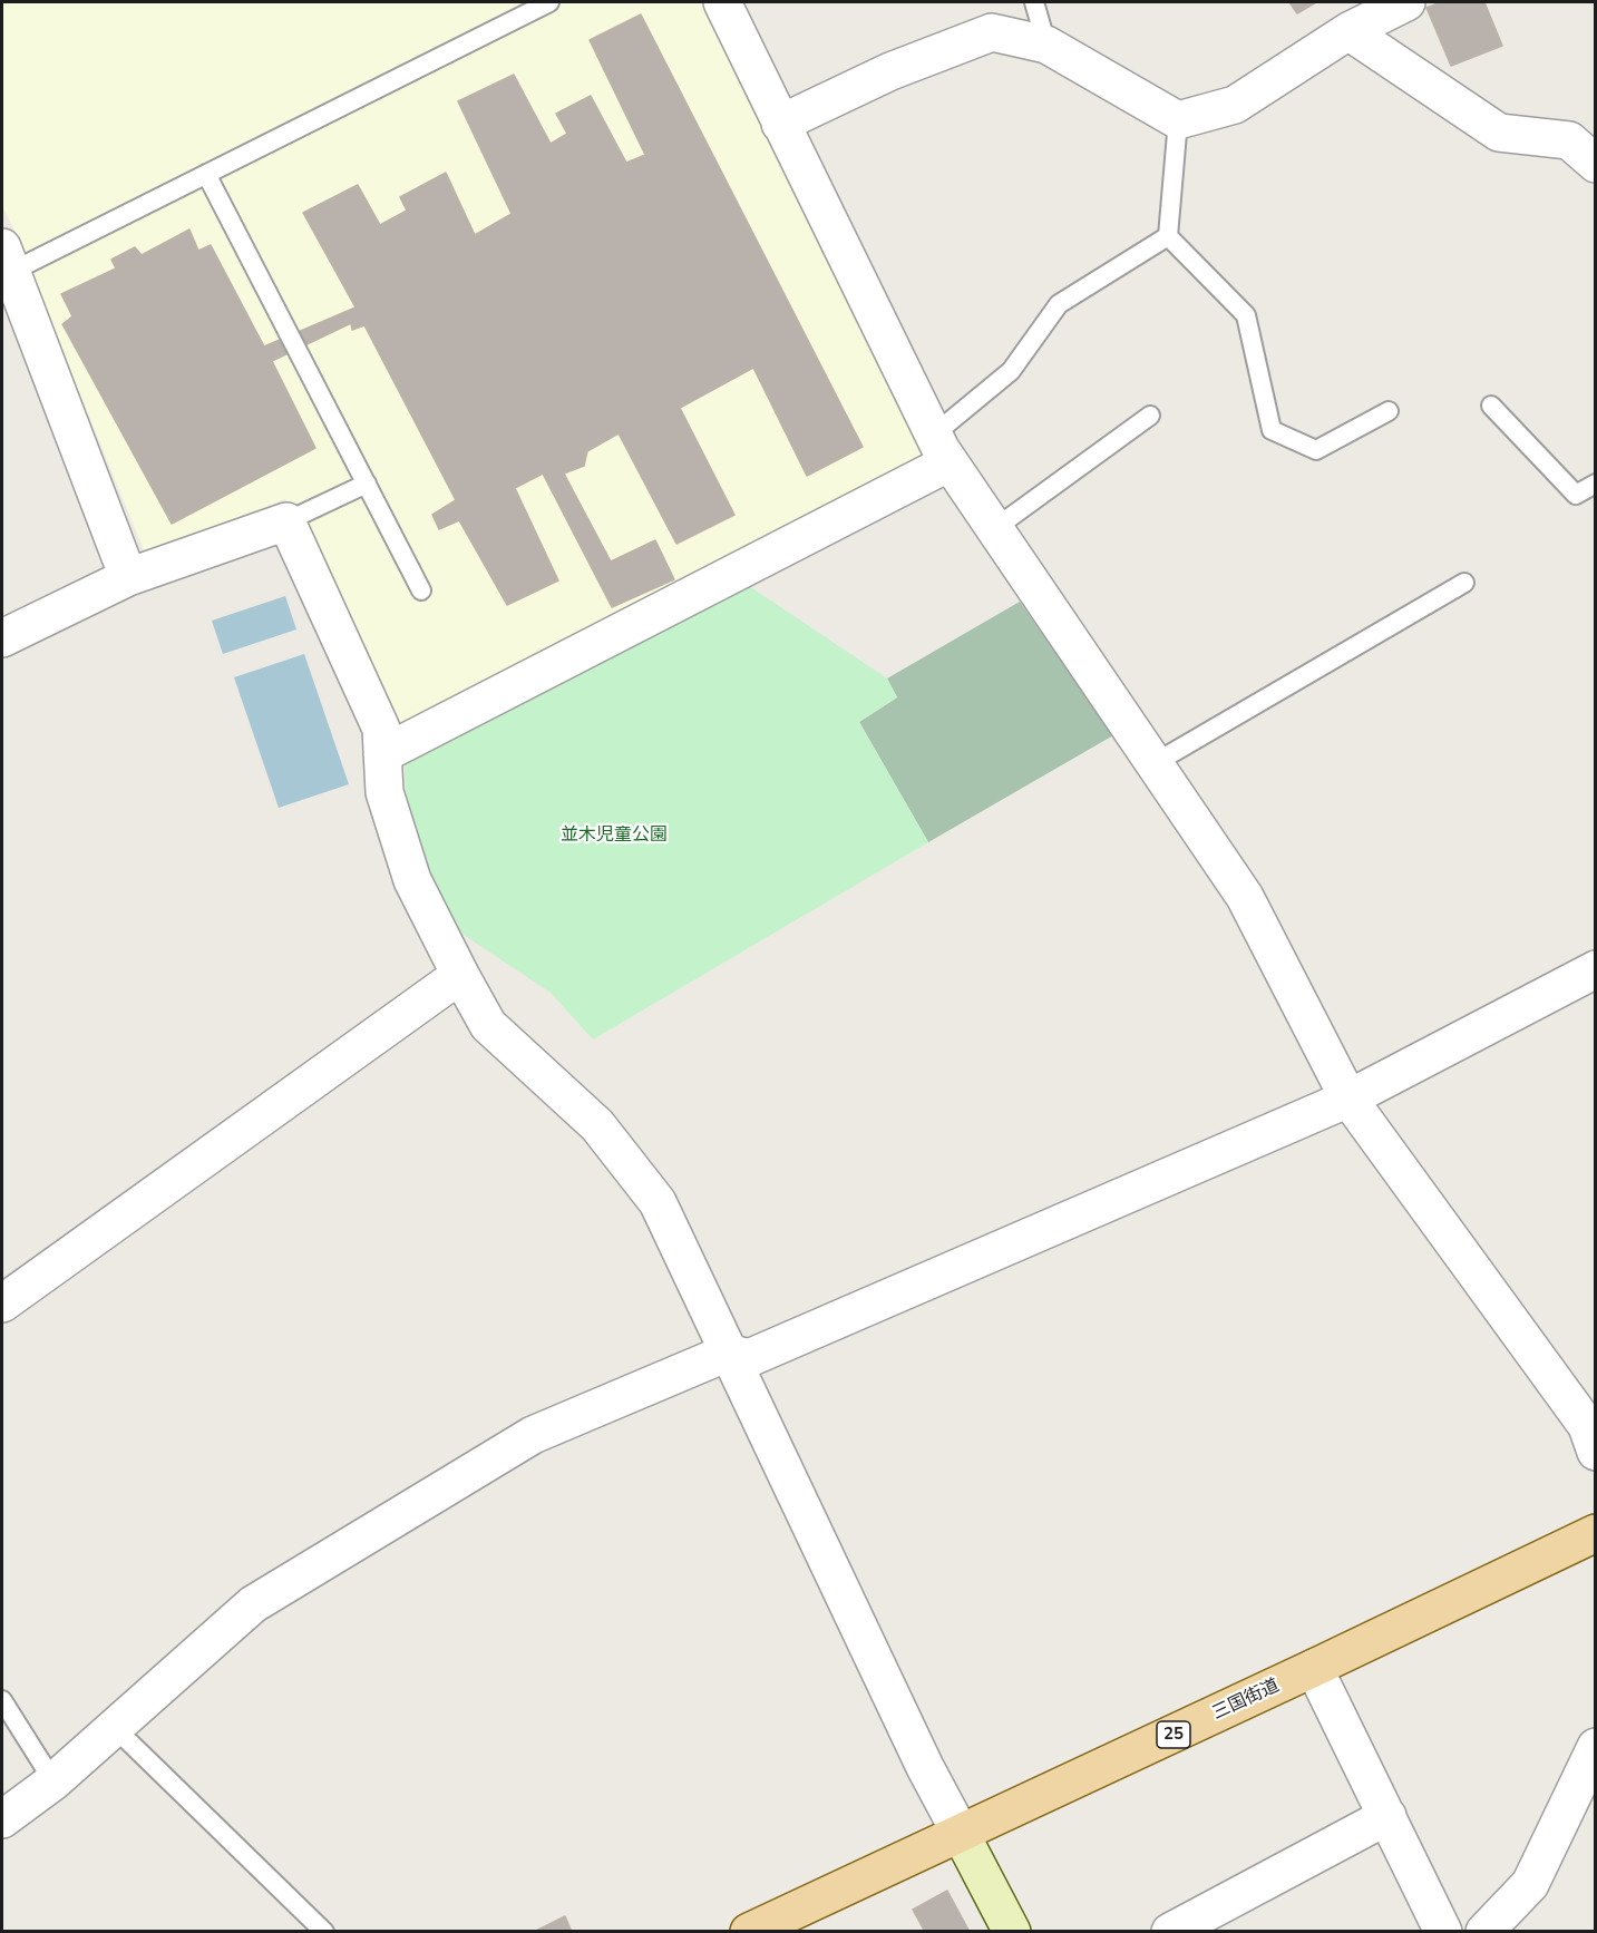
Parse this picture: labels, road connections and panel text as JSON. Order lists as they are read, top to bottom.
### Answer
{
  "streets": {
    "main road": ["三国街道", "25"]
  },
  "parks": ["並木児童公園"]
}
